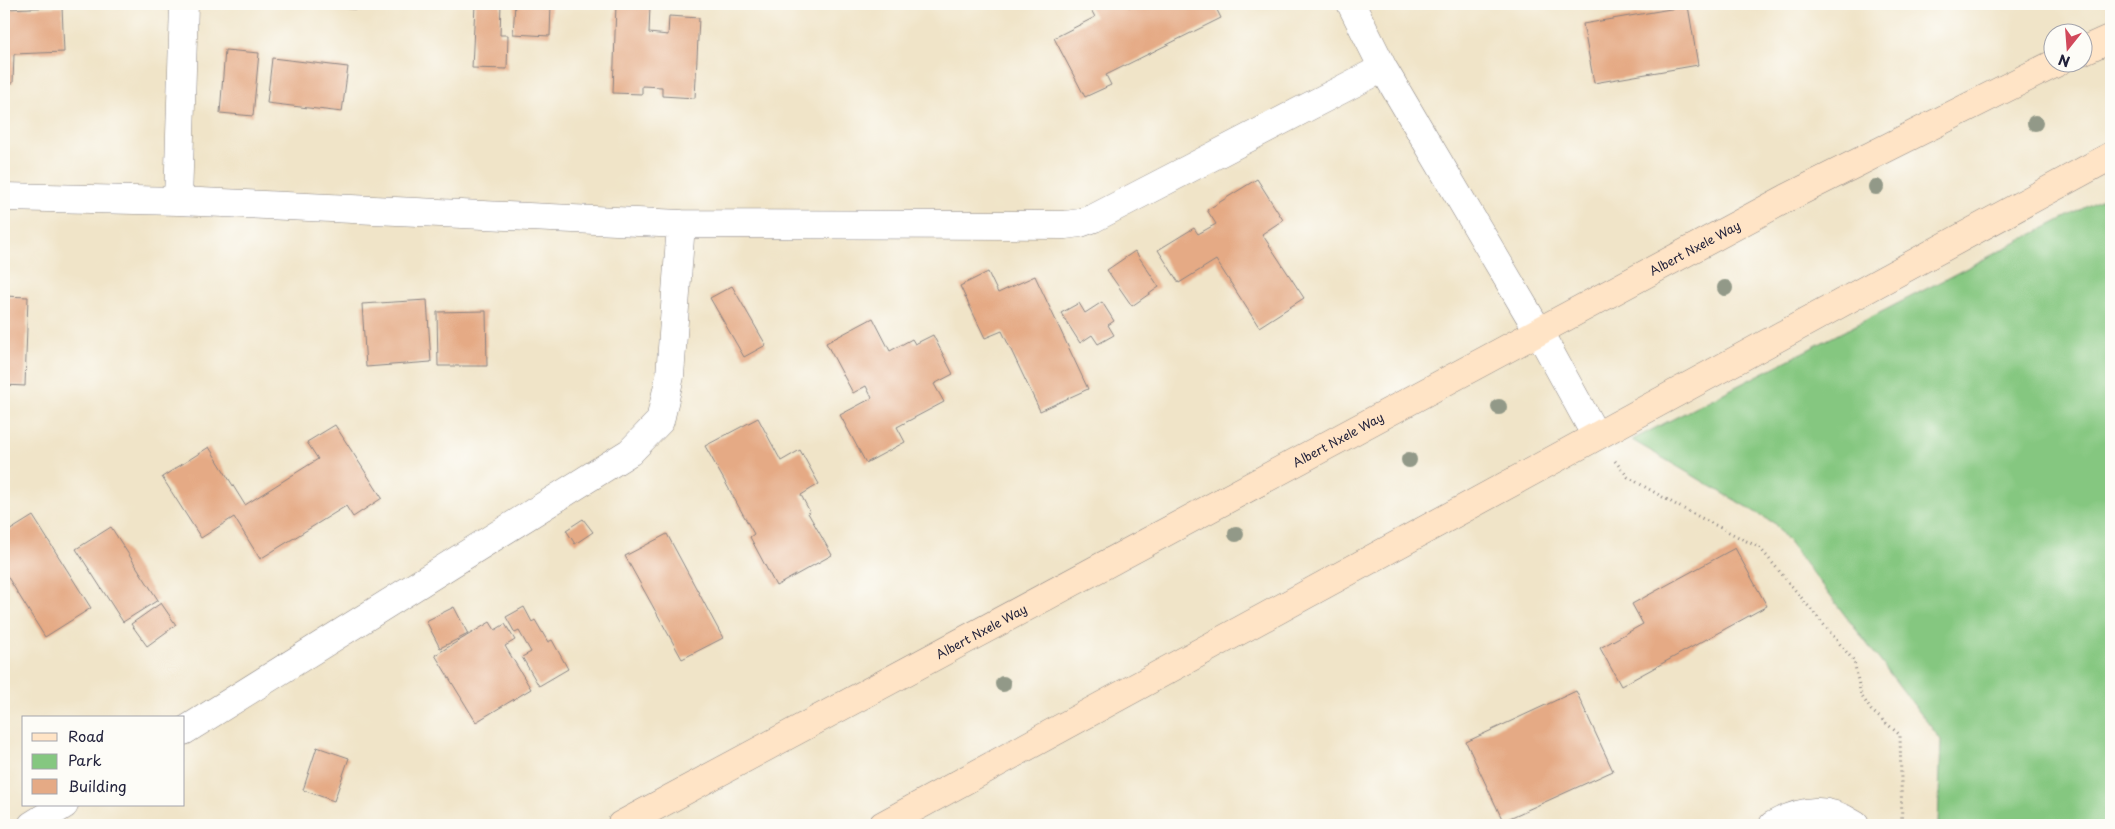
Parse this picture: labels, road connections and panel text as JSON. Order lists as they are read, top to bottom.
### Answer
{
  "streets": {
    "main road": ["Albert Nxele Way"]
  },
  "legend": ["Road", "Park", "Building"],
  "north": "bottom"
}
